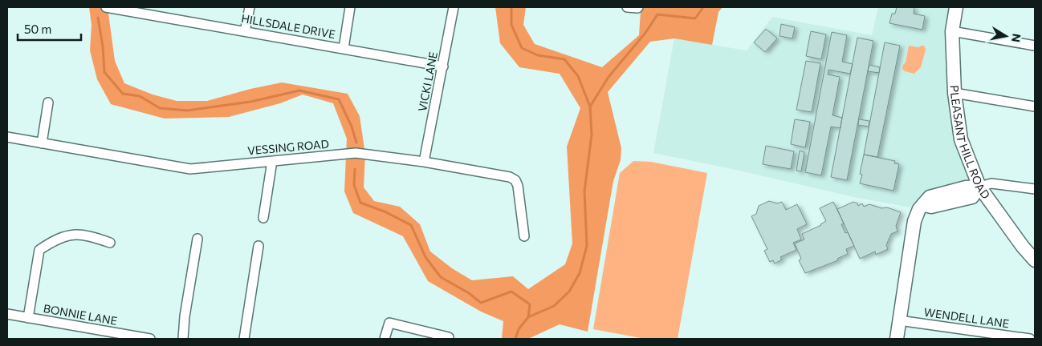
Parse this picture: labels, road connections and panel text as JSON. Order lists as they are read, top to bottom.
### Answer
{
  "streets": {
    "street": [
      "HILLSDALE DRIVE",
      "VICKI LANE",
      "PLEASANT HILL ROAD",
      "VESSING ROAD",
      "BONNIE LANE",
      "WENDELL LANE"
    ]
  },
  "crossings": [
    ["HILLSDALE DRIVE", "VICKI LANE"],
    ["VICKI LANE", "VESSING ROAD"]
  ],
  "scale_bar": "50 m",
  "north": "right"
}
